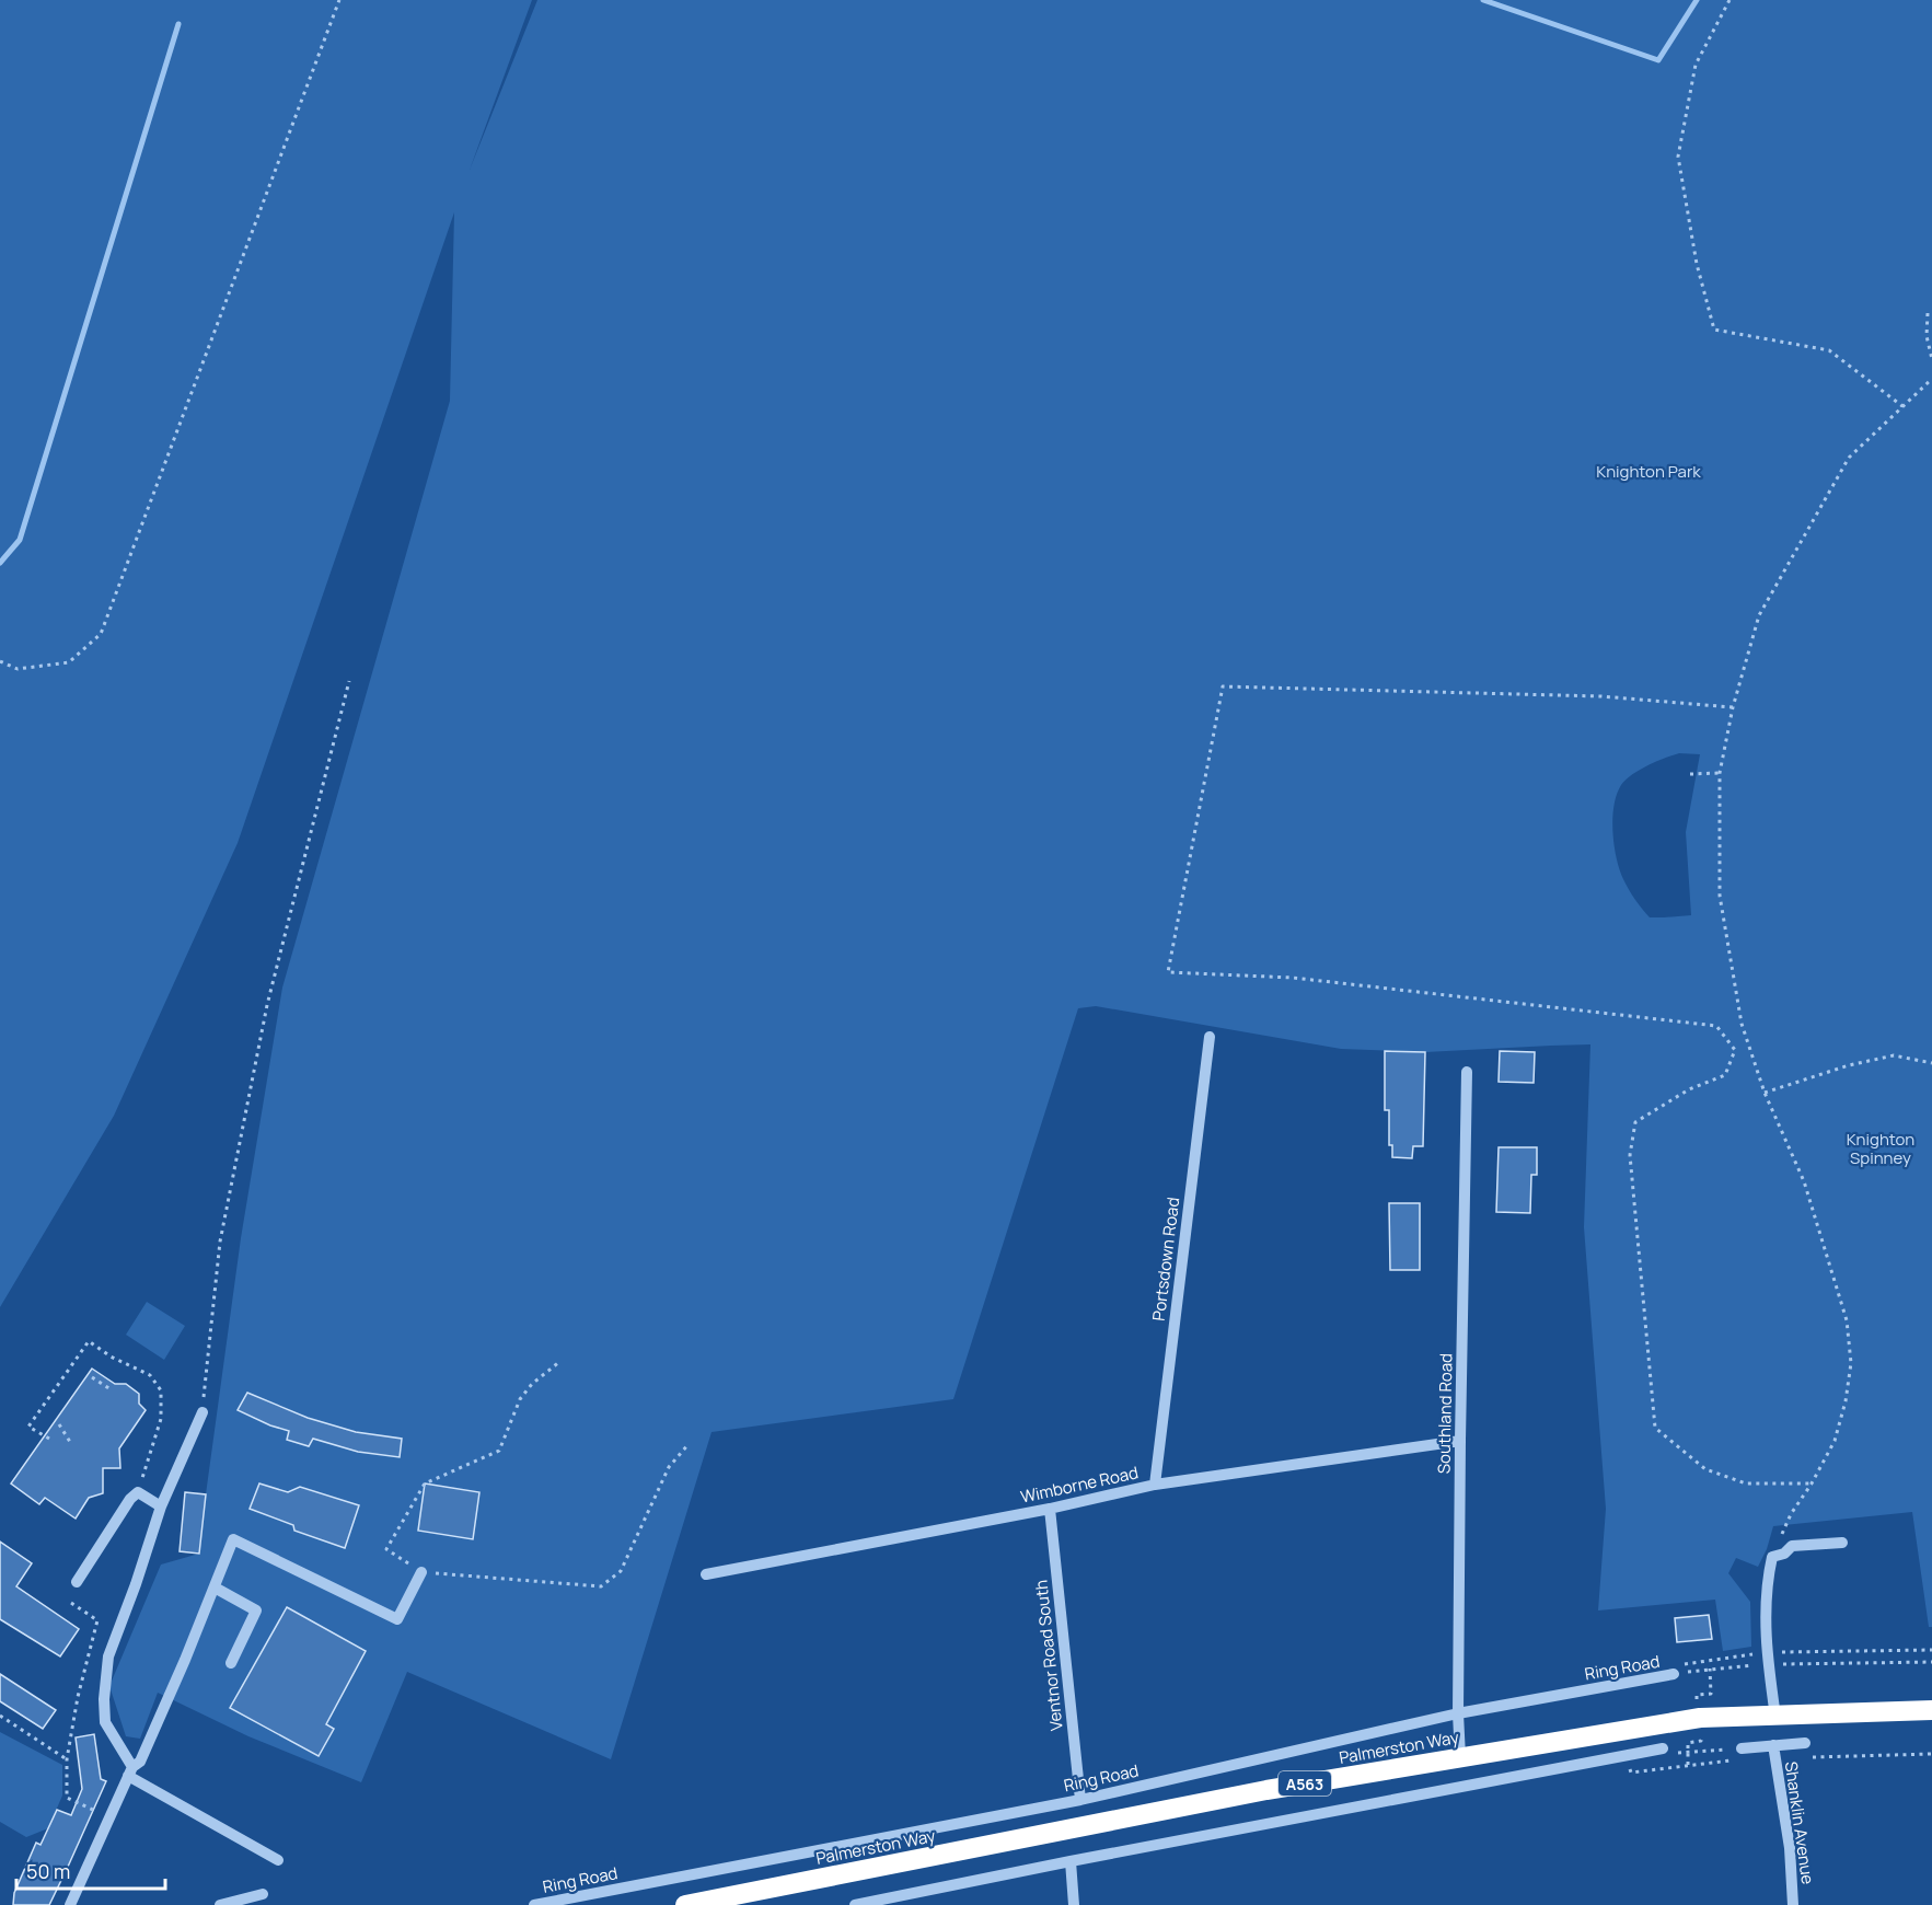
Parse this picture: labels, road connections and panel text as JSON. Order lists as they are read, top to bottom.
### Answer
{
  "streets": {
    "highway": ["Palmerston Way", "A563"],
    "street": [
      "Portsdown Road",
      "Southland Road",
      "Wimborne Road",
      "Ventnor Road South",
      "Ring Road",
      "Shanklin Avenue"
    ]
  },
  "crossings": [
    ["Portsdown Road", "Wimborne Road"],
    ["Southland Road", "Wimborne Road"],
    ["Southland Road", "Ring Road"],
    ["Southland Road", "Palmerston Way"],
    ["Wimborne Road", "Ventnor Road South"],
    ["Ventnor Road South", "Ring Road"]
  ],
  "parks": ["Knighton Park", "Knighton Spinney"],
  "scale_bar": "50 m"
}
